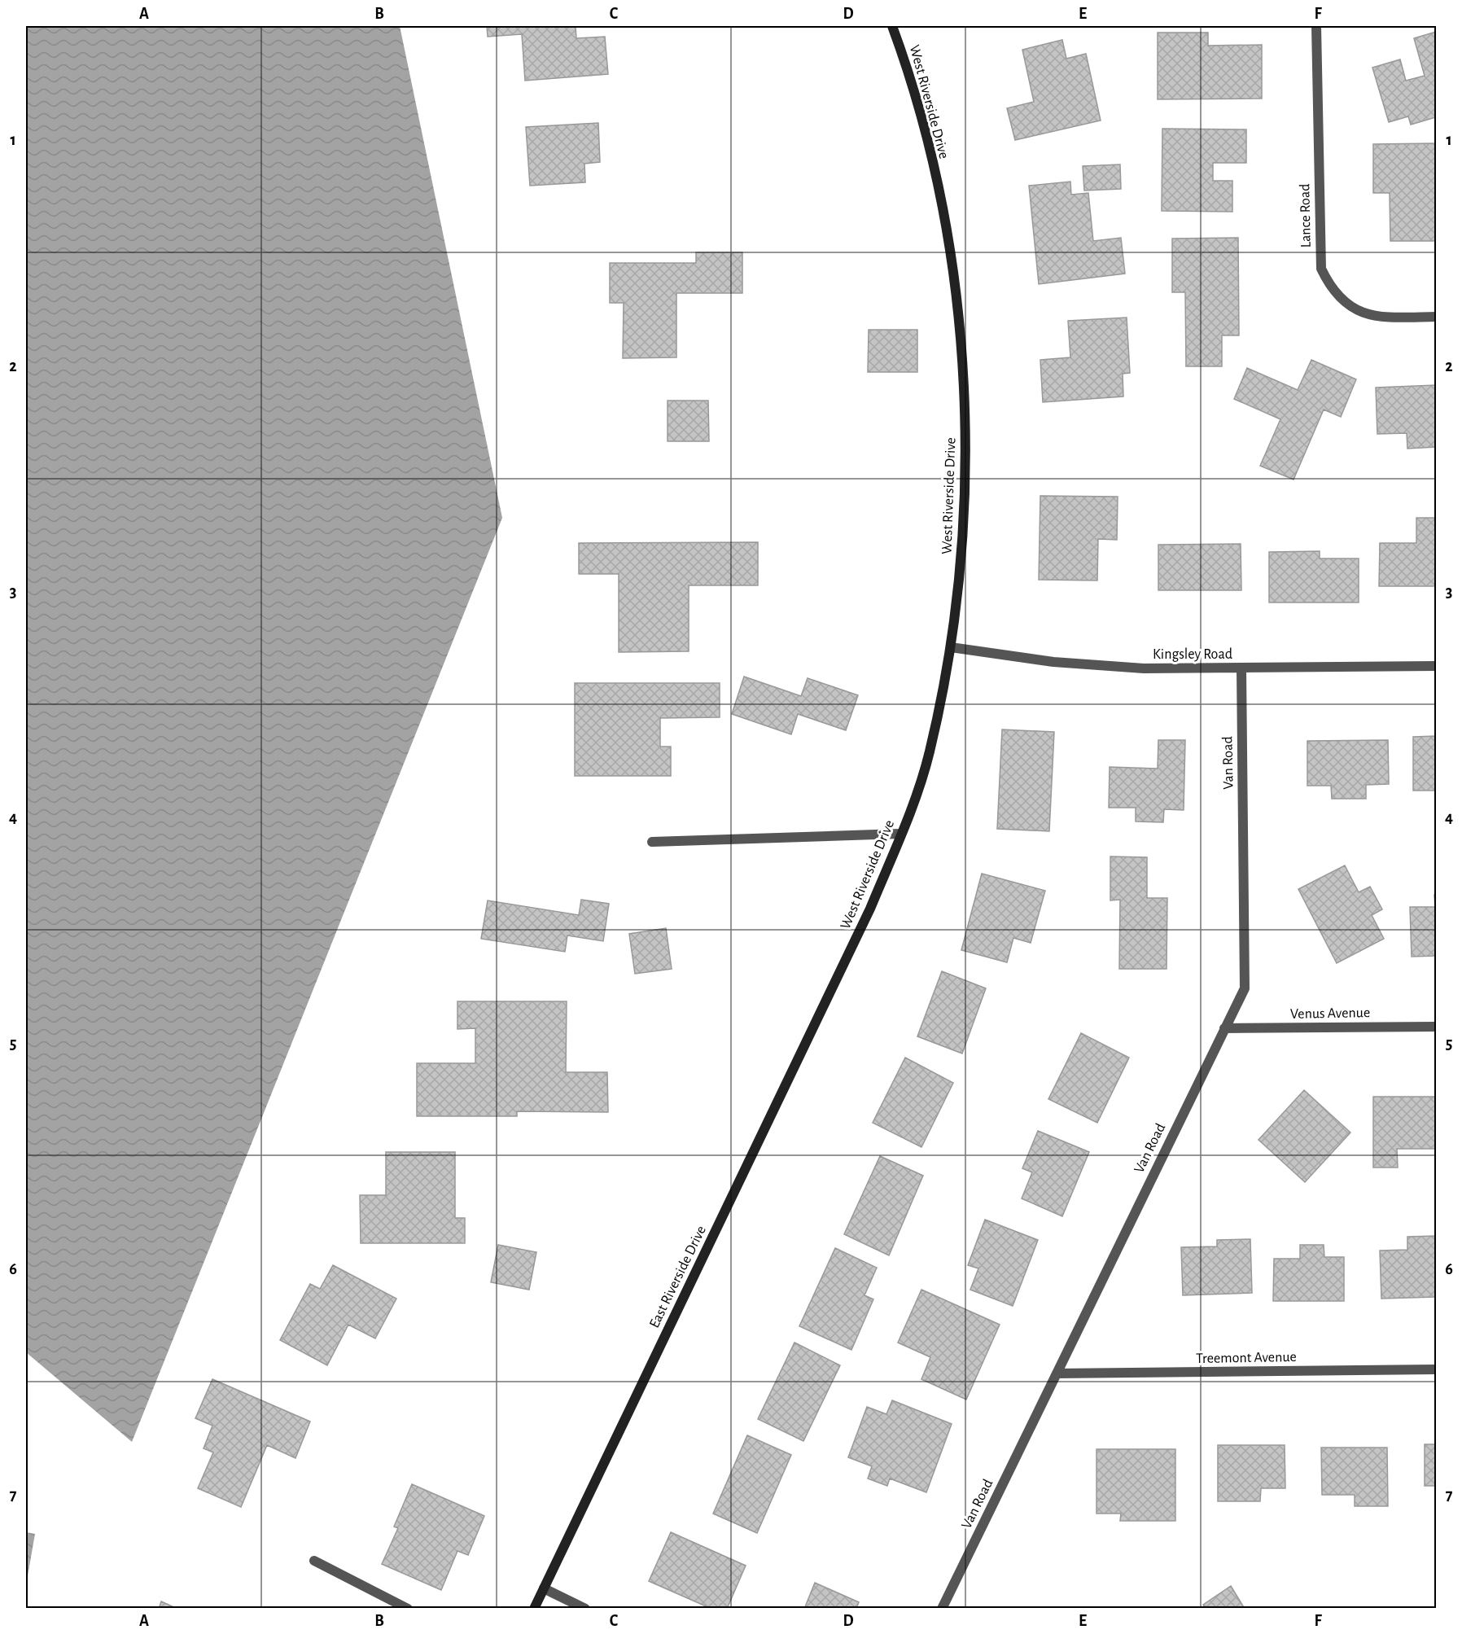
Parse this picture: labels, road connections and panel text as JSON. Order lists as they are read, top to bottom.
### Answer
{
  "streets": {
    "street": [
      "West Riverside Drive",
      "Lance Road",
      "Kingsley Road",
      "Van Road",
      "Venus Avenue",
      "East Riverside Drive",
      "Treemont Avenue"
    ]
  },
  "crossings": [
    ["West Riverside Drive", "Kingsley Road"],
    ["West Riverside Drive", "East Riverside Drive"],
    ["Kingsley Road", "Van Road"],
    ["Van Road", "Venus Avenue"],
    ["Van Road", "Treemont Avenue"]
  ],
  "grid": {
    "columns": [
      "A",
      "B",
      "C",
      "D",
      "E",
      "F"
    ],
    "rows": [
      "1",
      "2",
      "3",
      "4",
      "5",
      "6",
      "7"
    ]
  }
}
